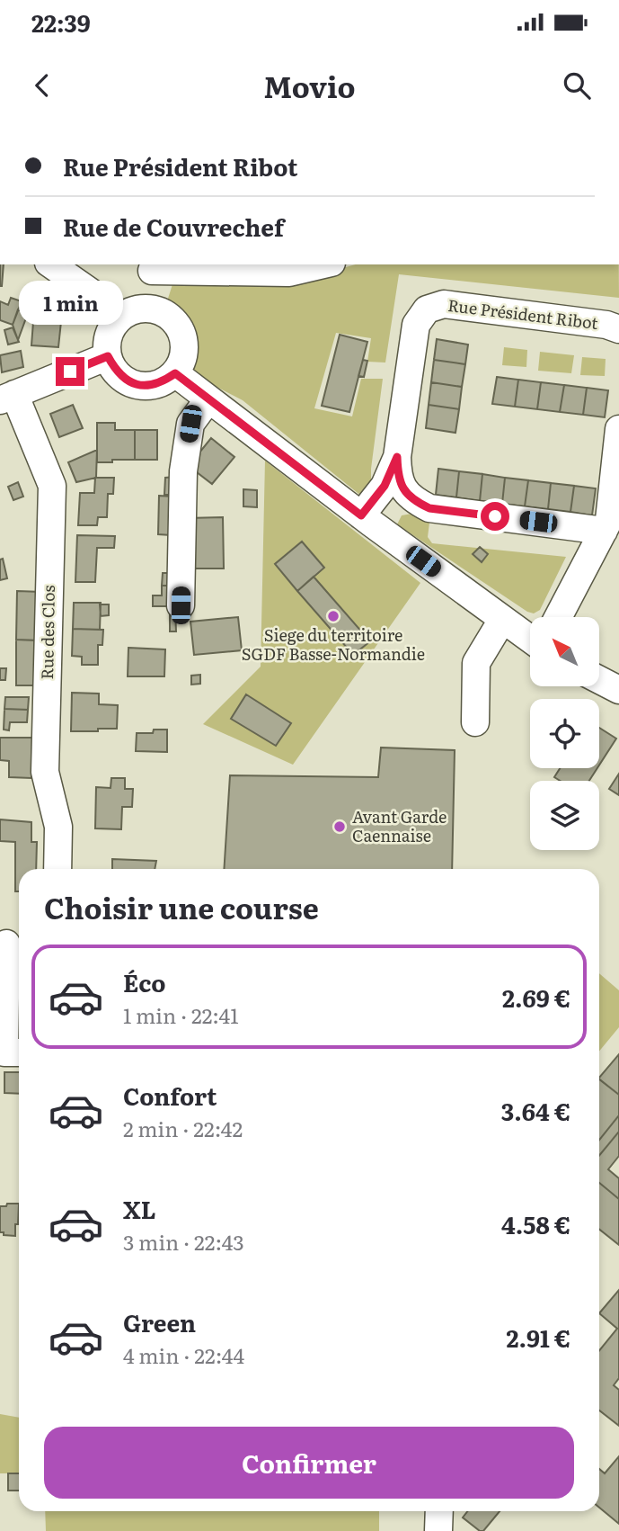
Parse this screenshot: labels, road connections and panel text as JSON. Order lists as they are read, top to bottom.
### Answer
{
  "streets": {
    "street": ["Rue Président Ribot", "Rue des Clos"]
  },
  "places": ["Siege du territoire SGDF Basse-Normandie", "Avant Garde Caennaise"],
  "north": "top left",
  "page": {
    "status": "22:39",
    "header": "Movio",
    "banner": ["Rue Président Ribot", "Rue de Couvrechef"],
    "bubble": "1 min",
    "heading": "Choisir une course",
    "list": [
      {
        "name": "Éco",
        "note": "1 min · 22:41",
        "value": "2.69 €"
      },
      {
        "name": "Confort",
        "note": "2 min · 22:42",
        "value": "3.64 €"
      },
      {
        "name": "XL",
        "note": "3 min · 22:43",
        "value": "4.58 €"
      },
      {
        "name": "Green",
        "note": "4 min · 22:44",
        "value": "2.91 €"
      }
    ],
    "buttons": "Confirmer"
  }
}
